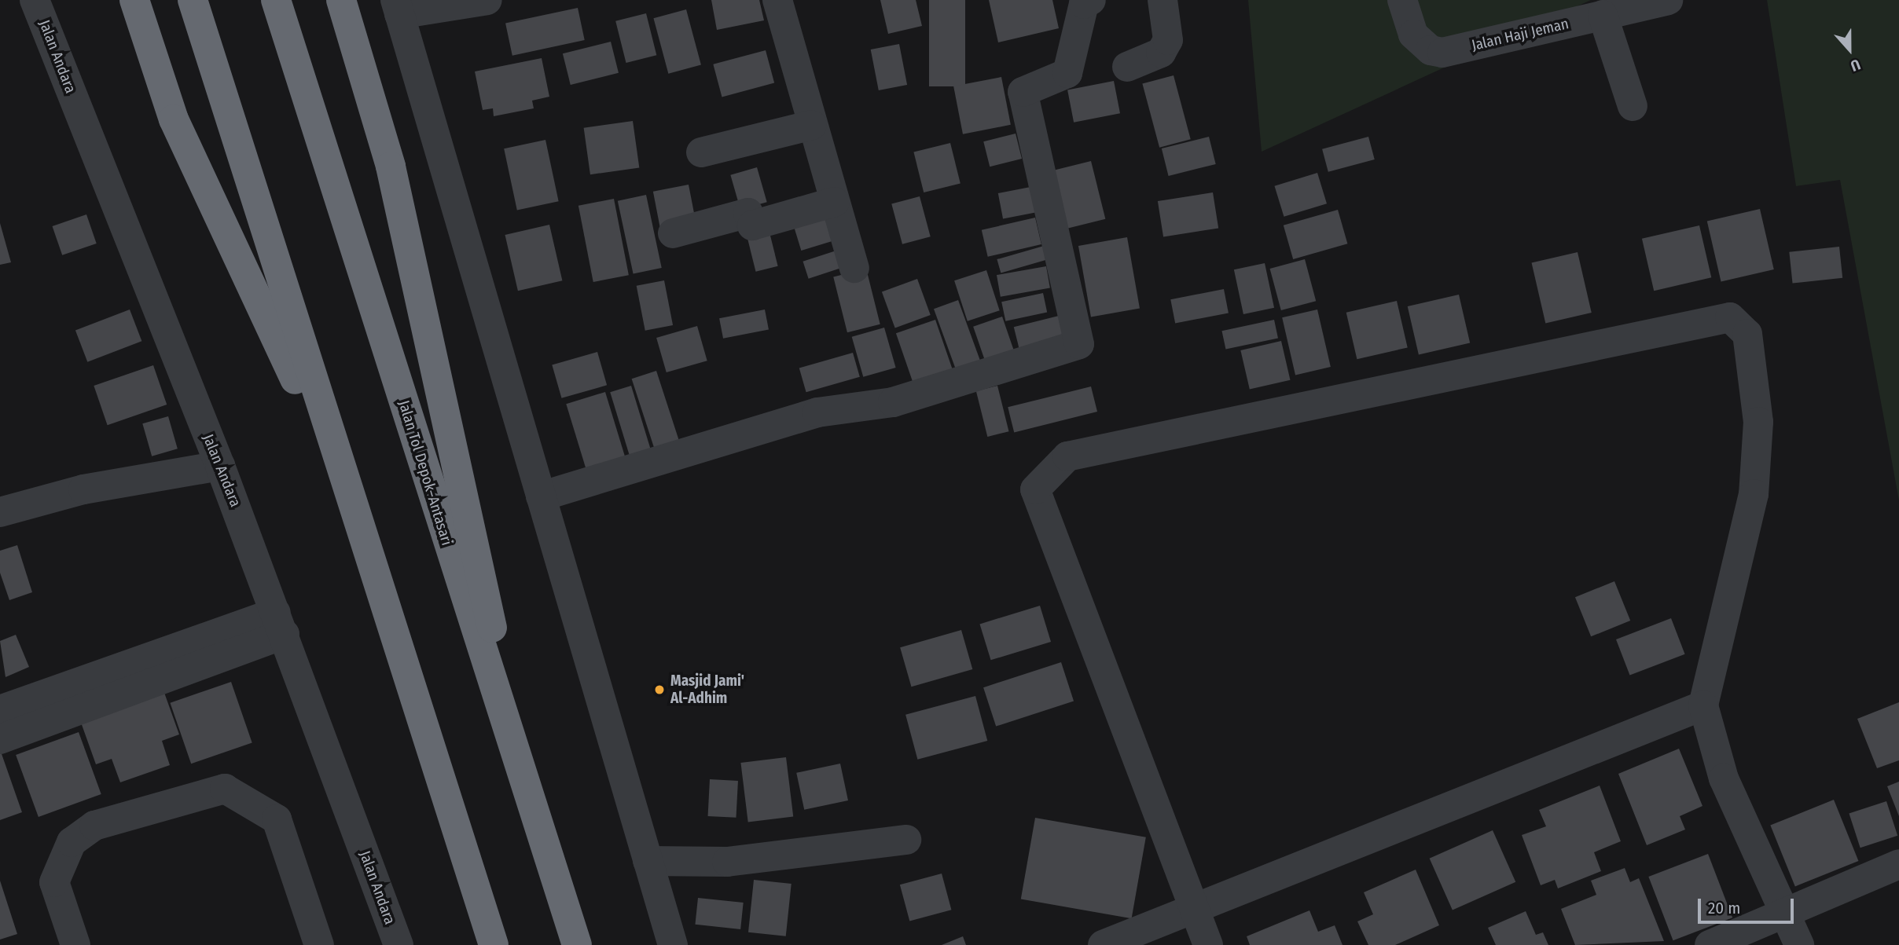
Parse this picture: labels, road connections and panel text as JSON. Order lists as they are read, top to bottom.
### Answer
{
  "streets": {
    "highway": ["Jalan Tol Depok–Antasari"],
    "street": ["Jalan Haji Jeman", "Jalan Andara"]
  },
  "places": ["Masjid Jami' Al-Adhim"],
  "scale_bar": "20 m",
  "north": "bottom"
}
